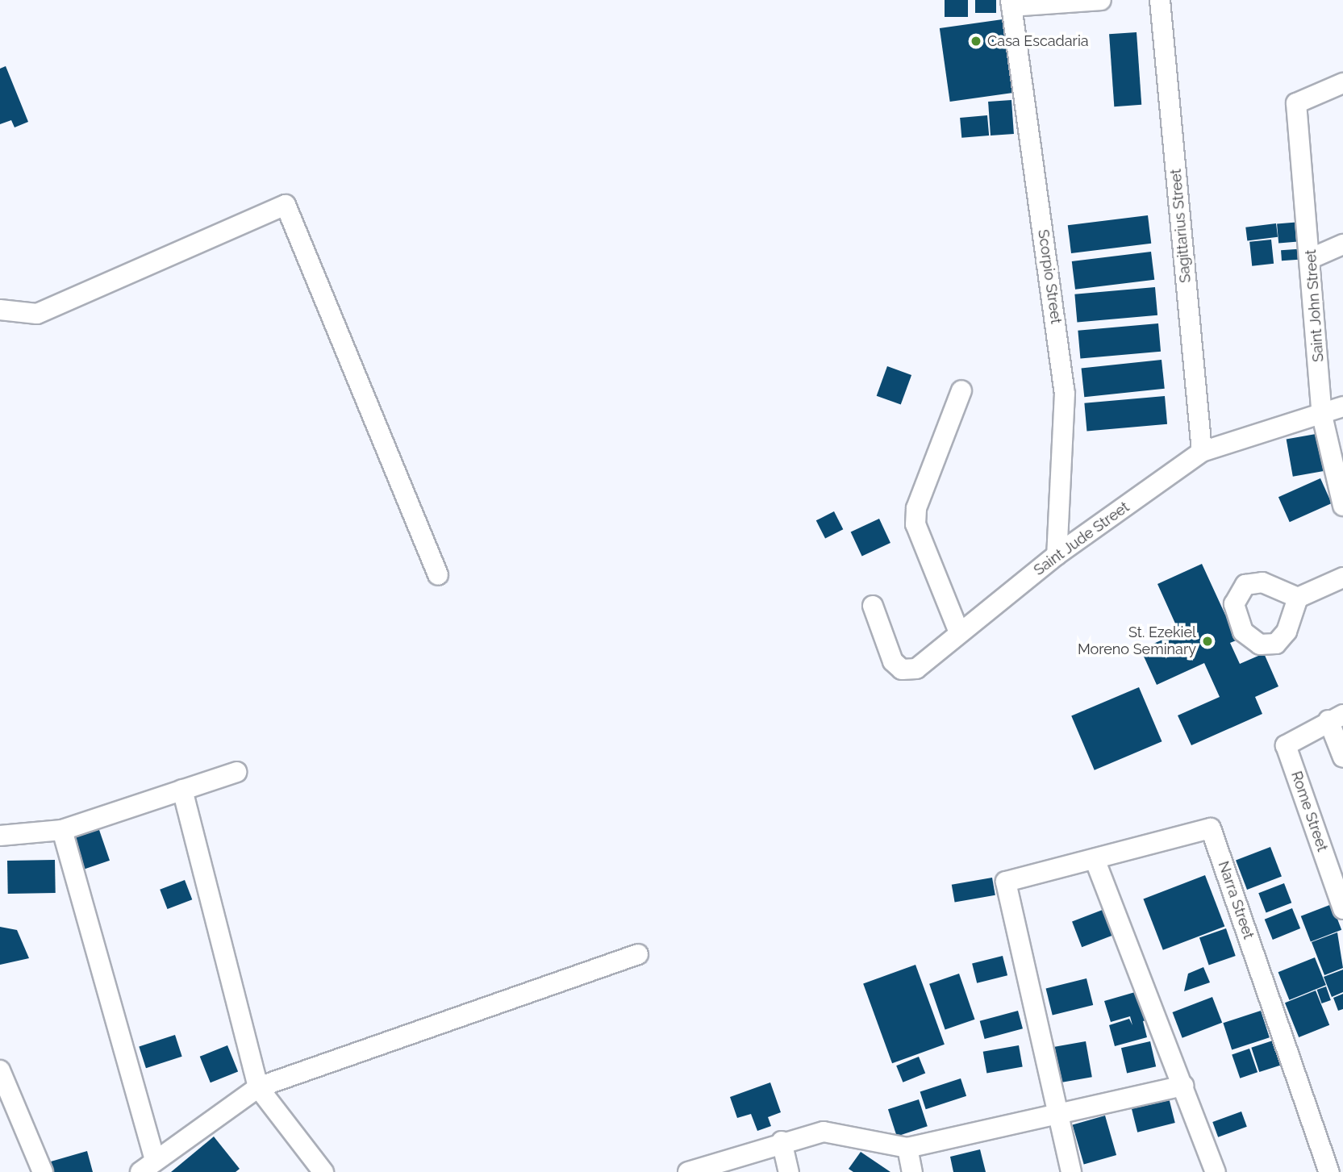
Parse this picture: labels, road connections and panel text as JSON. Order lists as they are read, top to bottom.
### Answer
{
  "streets": {
    "street": [
      "Sagittarius Street",
      "Scorpio Street",
      "Saint John Street",
      "Saint Jude Street",
      "Rome Street",
      "Narra Street"
    ]
  },
  "crossings": [
    ["Sagittarius Street", "Saint Jude Street"],
    ["Scorpio Street", "Saint Jude Street"],
    ["Saint John Street", "Saint Jude Street"]
  ],
  "places": ["Casa Escadaria", "St. Ezekiel Moreno Seminary"]
}
